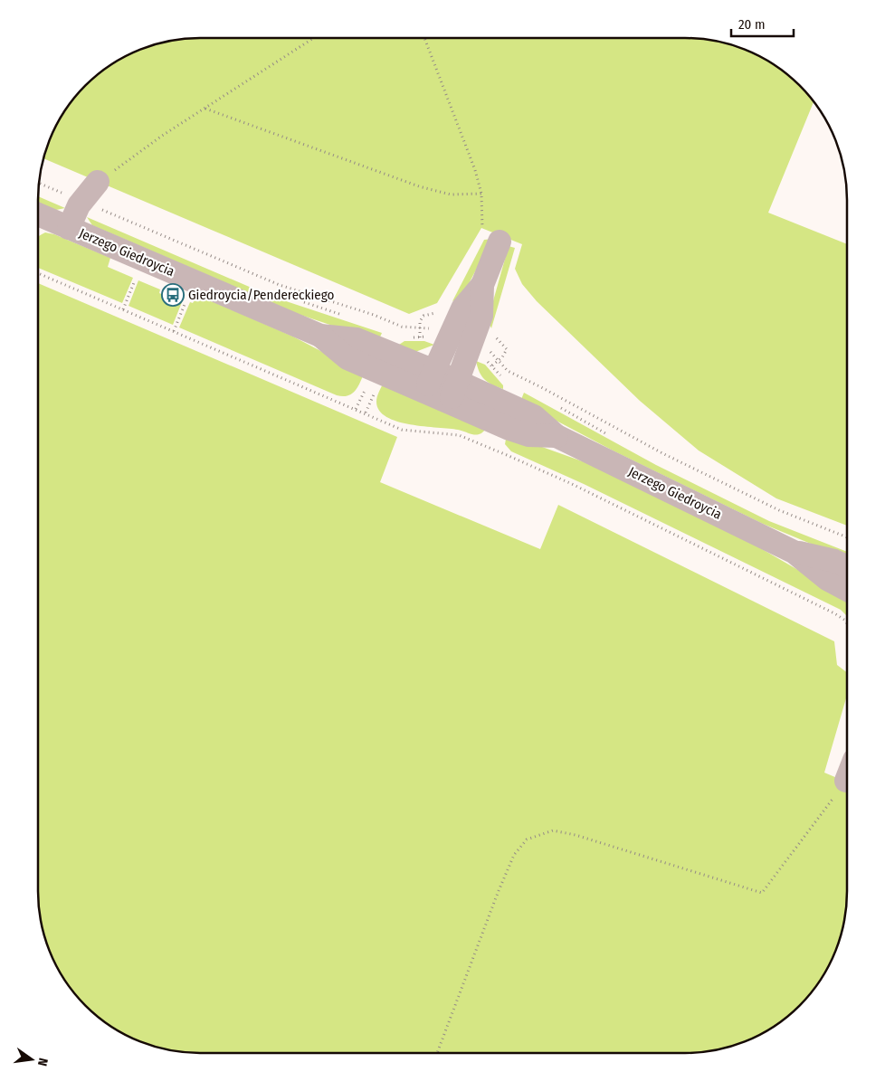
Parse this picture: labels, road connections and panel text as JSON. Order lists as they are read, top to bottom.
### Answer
{
  "streets": {
    "street": ["Jerzego Giedroycia"]
  },
  "places": {
    "bus stop": ["Giedroycia/Pendereckiego"]
  },
  "scale_bar": "20 m",
  "north": "right"
}
